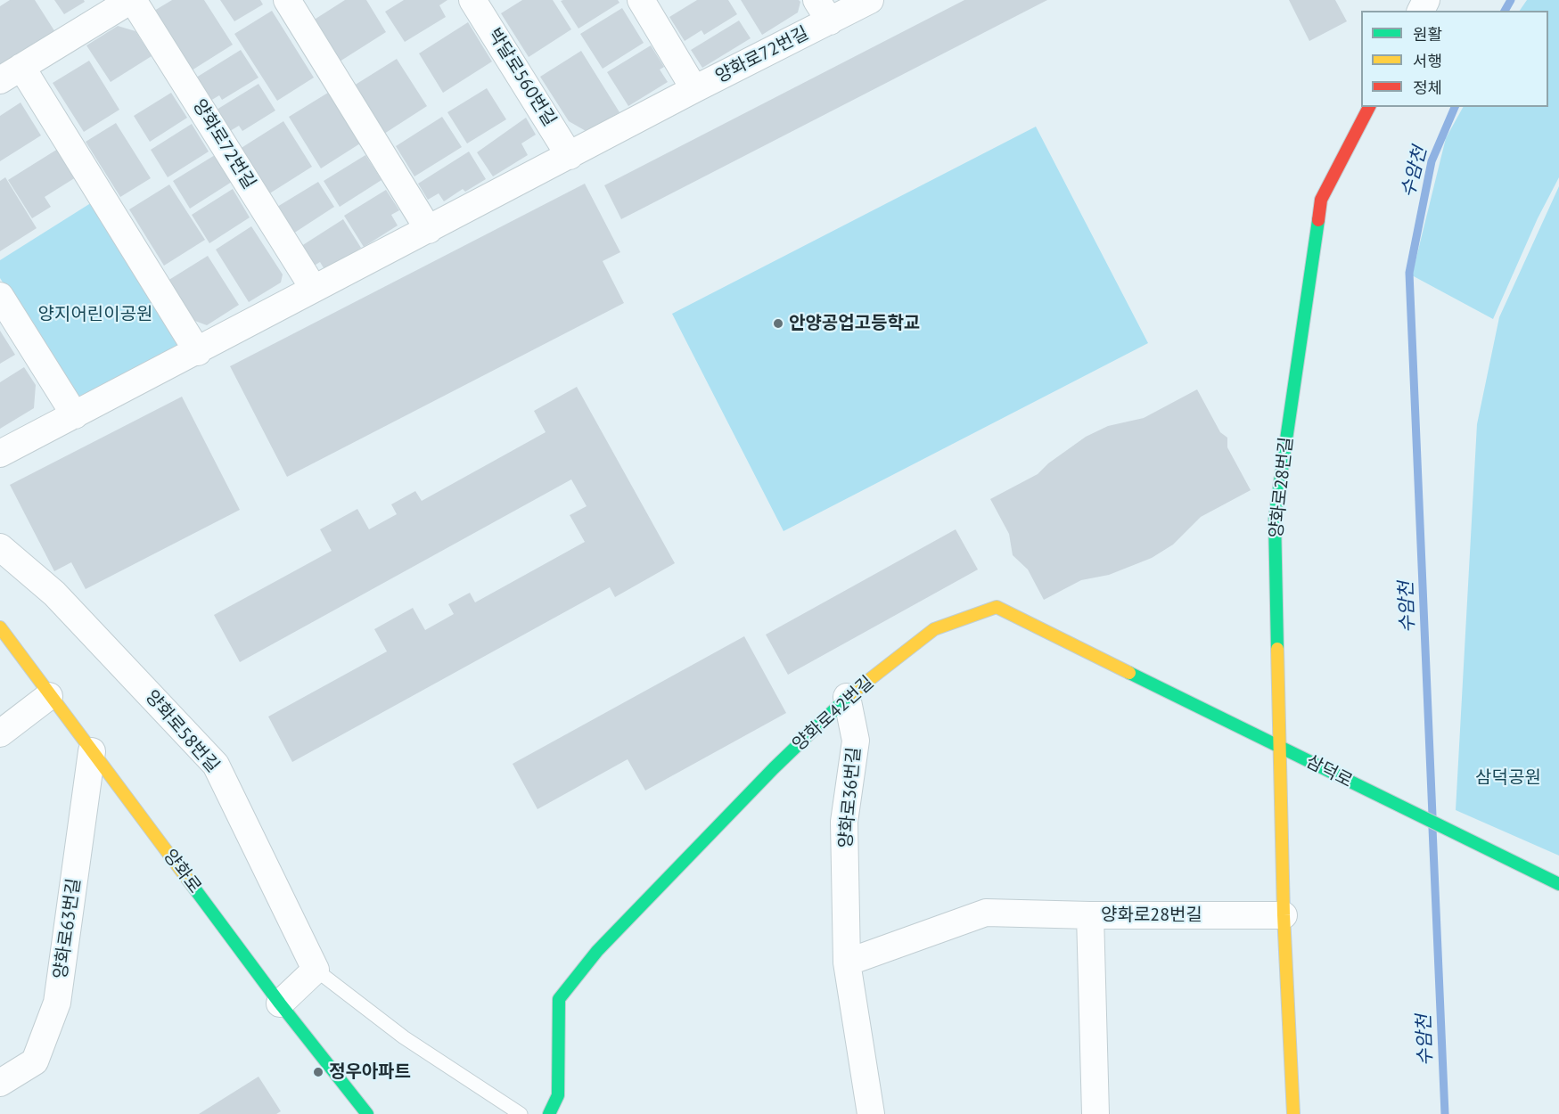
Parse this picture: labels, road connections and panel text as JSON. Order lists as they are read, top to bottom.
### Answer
{
  "streets": {
    "street": [
      "양화로72번길",
      "박달로560번길",
      "양화로28번길",
      "양화로42번길",
      "양화로58번길",
      "삼덕로",
      "양화로36번길",
      "양화로",
      "양화로63번길"
    ]
  },
  "crossings": [
    ["양화로72번길", "박달로560번길"],
    ["양화로28번길", "양화로42번길"],
    ["양화로28번길", "삼덕로"],
    ["양화로42번길", "삼덕로"],
    ["양화로42번길", "양화로36번길"],
    ["양화로", "양화로63번길"]
  ],
  "water": ["수암천"],
  "parks": ["양지어린이공원", "삼덕공원"],
  "places": ["안양공업고등학교", "정우아파트"],
  "legend": ["원활", "서행", "정체"]
}
